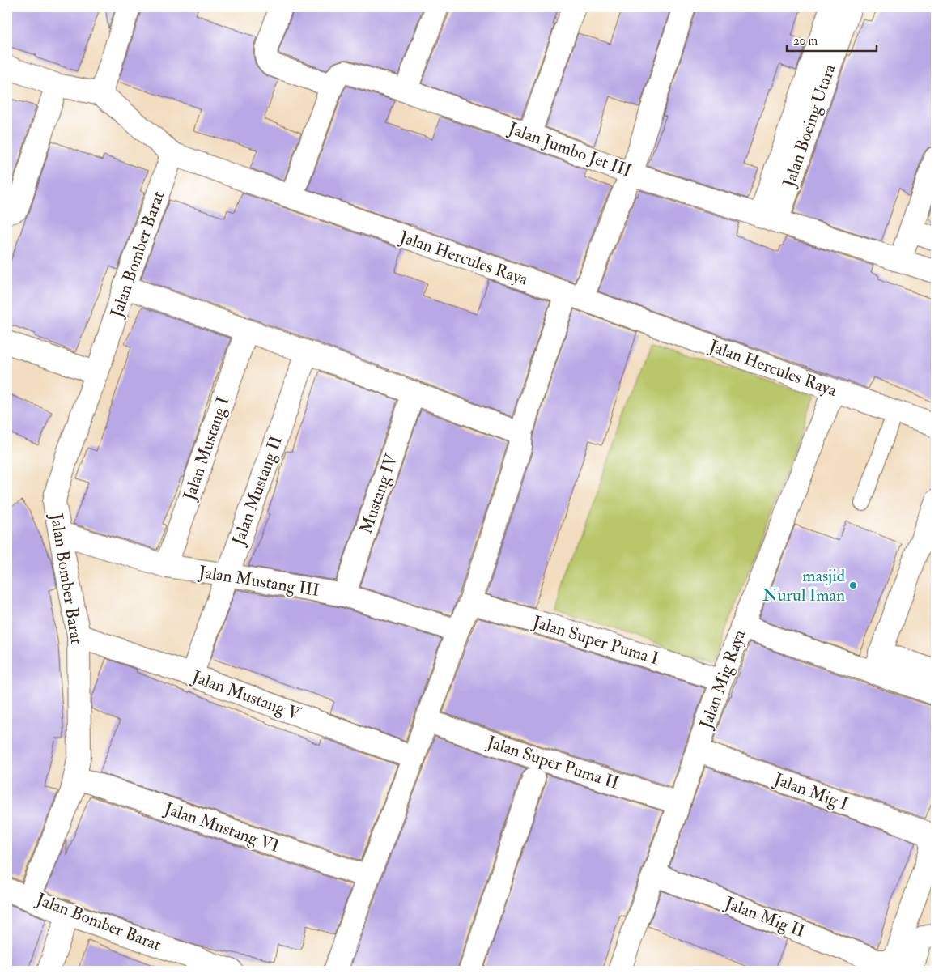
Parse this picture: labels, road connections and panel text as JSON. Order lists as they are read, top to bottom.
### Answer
{
  "streets": {
    "street": [
      "Jalan Boeing Utara",
      "Jalan Jumbo Jet III",
      "Jalan Bomber Barat",
      "Jalan Hercules Raya",
      "Jalan Mustang I",
      "Jalan Mustang II",
      "Mustang IV",
      "Jalan Mustang III",
      "Jalan Super Puma I",
      "Jalan Mig Raya",
      "Jalan Mustang V",
      "Jalan Super Puma II",
      "Jalan Mig I",
      "Jalan Mustang VI",
      "Jalan Mig II"
    ]
  },
  "crossings": [
    ["Jalan Boeing Utara", "Jalan Jumbo Jet III"],
    ["Jalan Bomber Barat", "Jalan Hercules Raya"],
    ["Jalan Bomber Barat", "Jalan Mustang III"],
    ["Jalan Bomber Barat", "Jalan Mustang V"],
    ["Jalan Bomber Barat", "Jalan Mustang VI"],
    ["Jalan Hercules Raya", "Jalan Mig Raya"],
    ["Jalan Mustang I", "Jalan Mustang III"],
    ["Jalan Mustang II", "Jalan Mustang III"],
    ["Jalan Mustang II", "Jalan Mustang V"],
    ["Mustang IV", "Jalan Mustang III"],
    ["Jalan Super Puma I", "Jalan Mig Raya"],
    ["Jalan Mig Raya", "Jalan Super Puma II"],
    ["Jalan Mig Raya", "Jalan Mig I"],
    ["Jalan Mig Raya", "Jalan Mig II"],
    ["Jalan Mig I", "Jalan Mig II"]
  ],
  "places": ["masjid Nurul Iman"],
  "scale_bar": "20 m"
}
